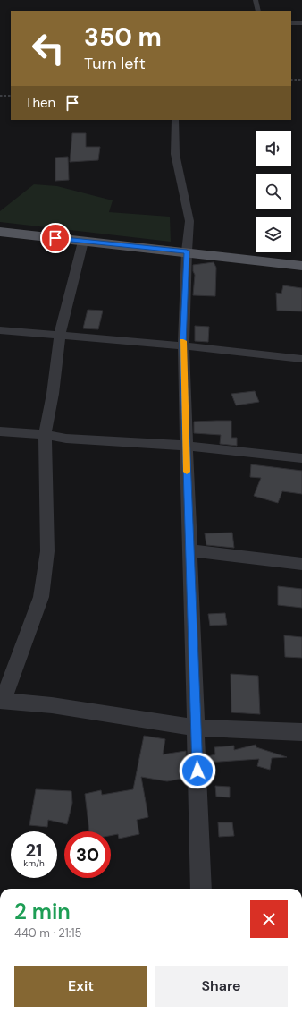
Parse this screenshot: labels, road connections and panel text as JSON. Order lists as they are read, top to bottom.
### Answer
{
  "page": {
    "turn": ["350 m", "Turn left"],
    "then": "Then",
    "speed": "21 km/h",
    "limit": "30",
    "heading": ["2 min", "440 m · 21:15"],
    "buttons": ["Exit", "Share"]
  }
}
